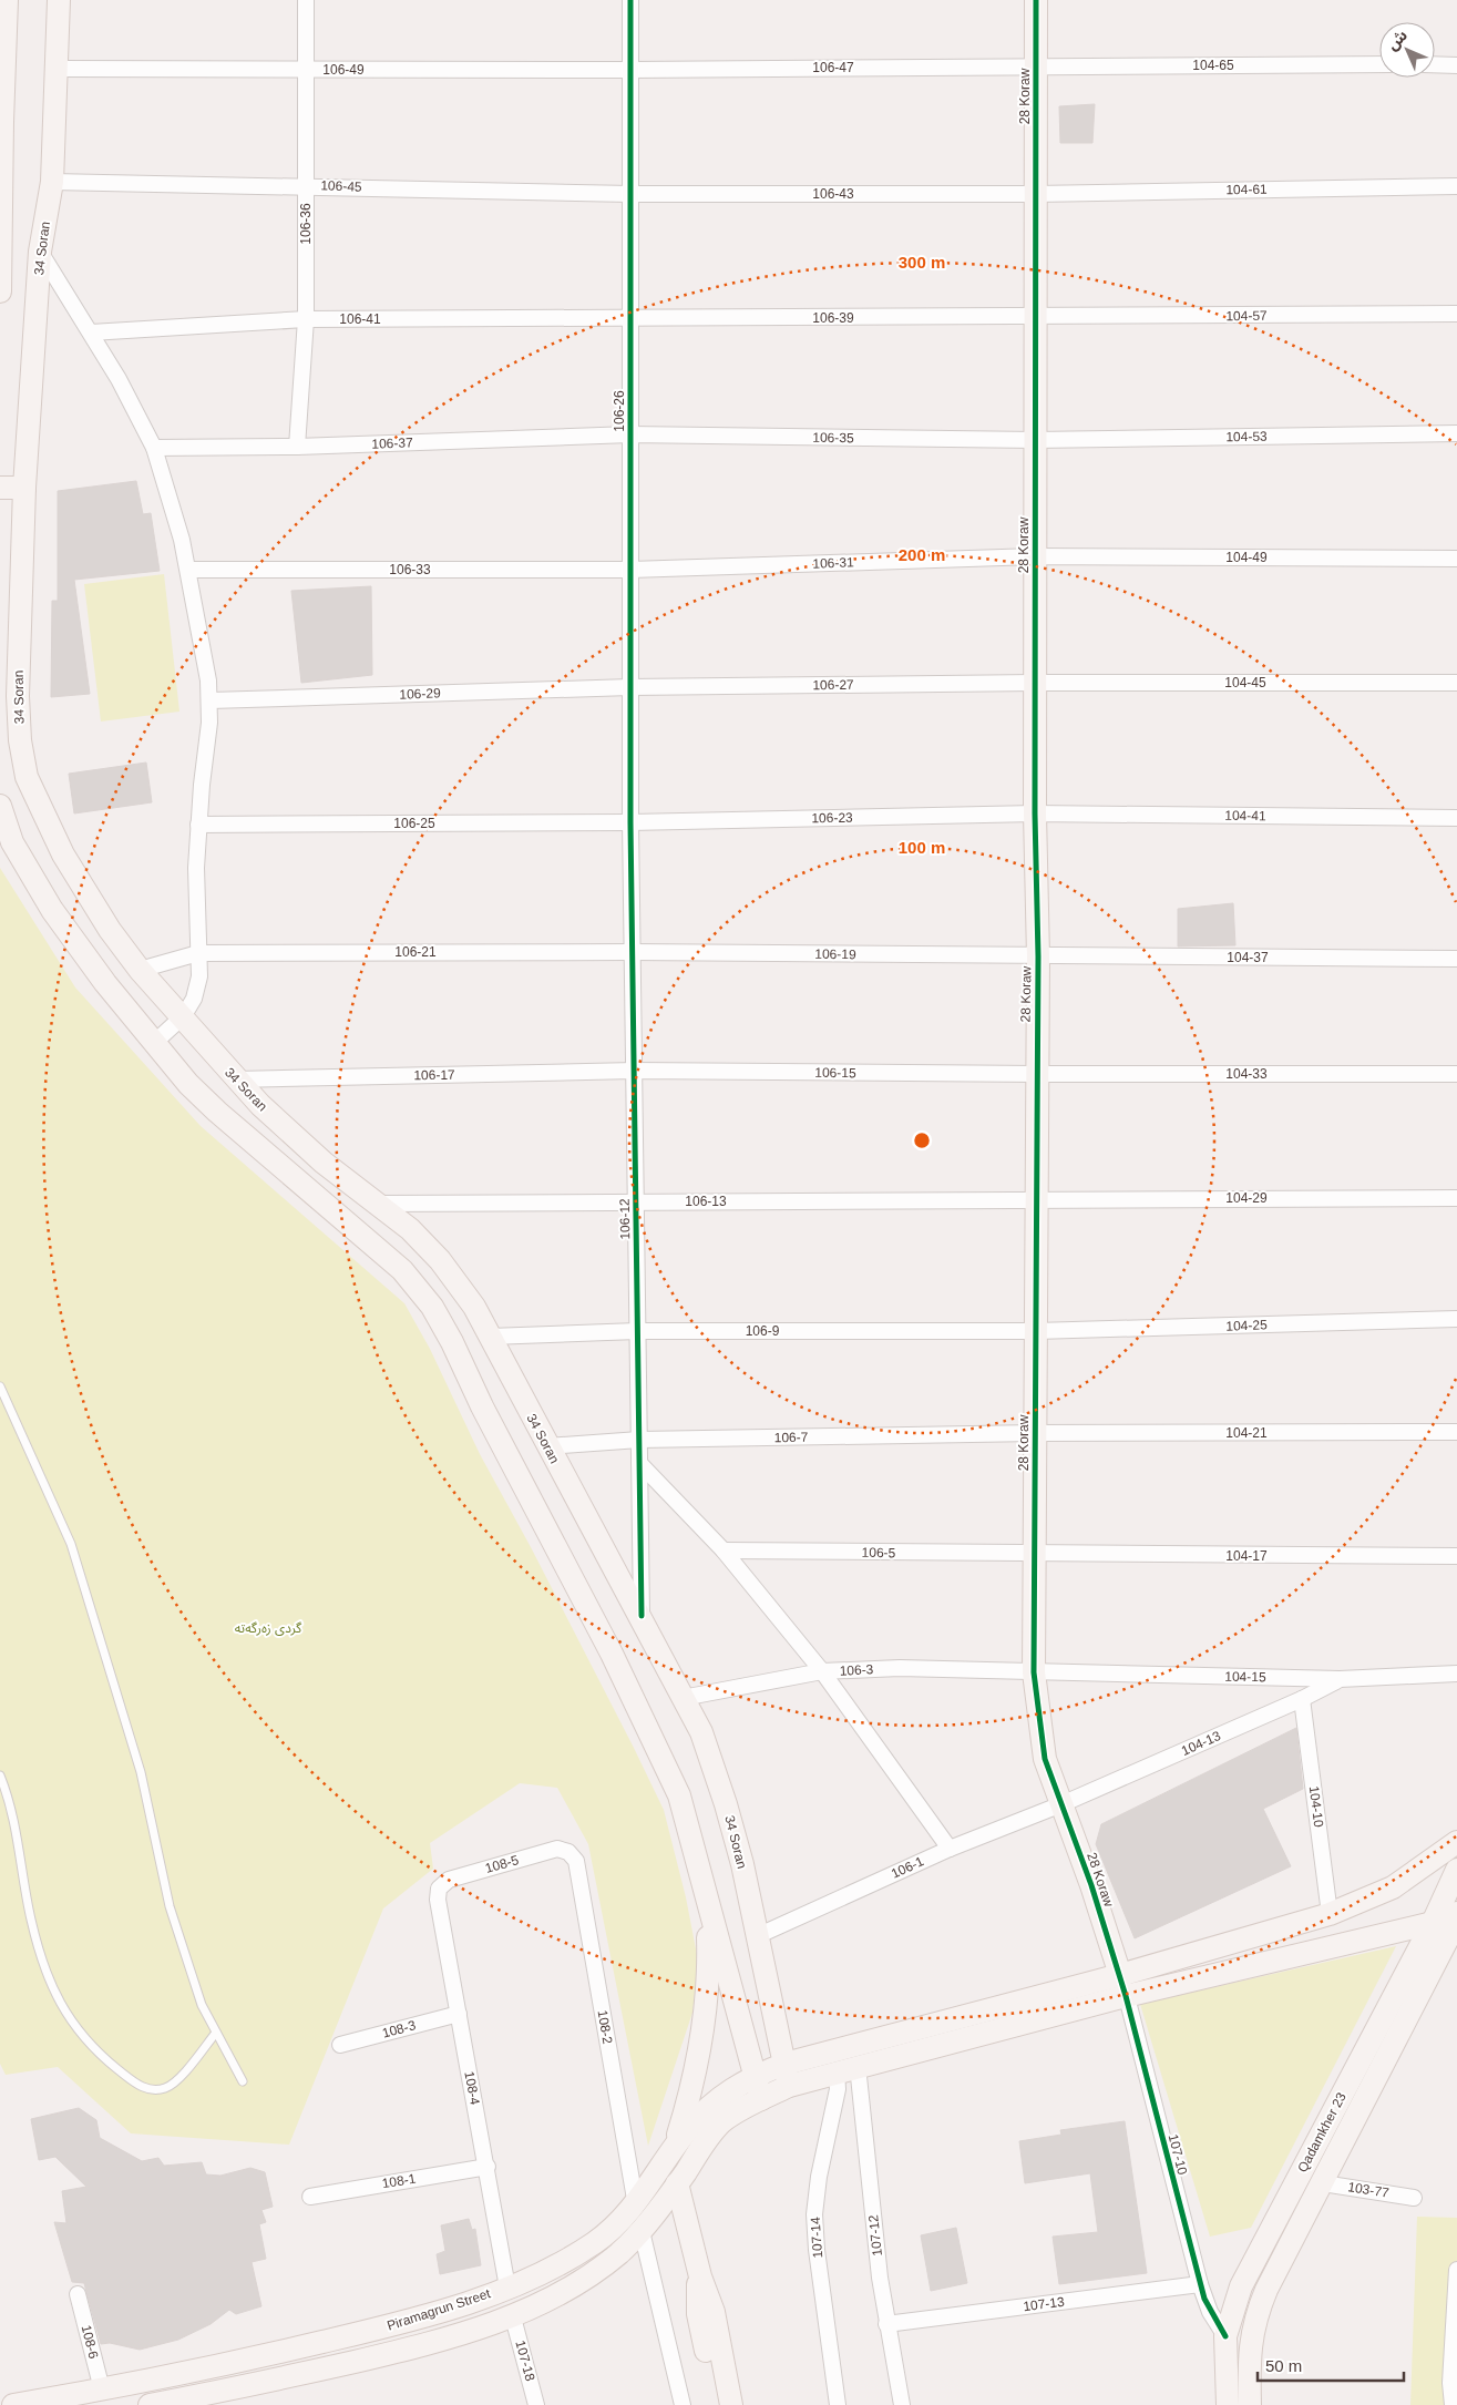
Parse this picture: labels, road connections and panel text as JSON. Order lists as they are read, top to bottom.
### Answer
{
  "streets": {
    "main road": [
      "28 Koraw",
      "34 Soran",
      "Qadamkher 23",
      "Piramagrun Street"
    ],
    "street": [
      "104-65",
      "106-47",
      "106-49",
      "106-45",
      "104-61",
      "106-43",
      "106-36",
      "104-57",
      "106-39",
      "106-41",
      "106-26",
      "104-53",
      "106-35",
      "106-37",
      "104-49",
      "106-31",
      "106-33",
      "104-45",
      "106-27",
      "106-29",
      "104-41",
      "106-23",
      "106-25",
      "106-21",
      "106-19",
      "104-37",
      "106-15",
      "104-33",
      "106-17",
      "104-29",
      "106-13",
      "106-12",
      "104-25",
      "106-9",
      "104-21",
      "106-7",
      "106-5",
      "104-17",
      "106-3",
      "104-15",
      "104-13",
      "104-10",
      "108-5",
      "106-1",
      "108-2",
      "108-3",
      "108-4",
      "107-10",
      "108-1",
      "103-77",
      "107-12",
      "107-14",
      "107-13",
      "108-6",
      "107-18"
    ]
  },
  "crossings": [
    ["104-65", "106-47"],
    ["104-65", "28 Koraw"],
    ["106-47", "106-49"],
    ["106-47", "28 Koraw"],
    ["106-47", "106-26"],
    ["106-49", "106-36"],
    ["106-49", "34 Soran"],
    ["106-49", "106-26"],
    ["28 Koraw", "104-61"],
    ["28 Koraw", "106-43"],
    ["28 Koraw", "104-57"],
    ["28 Koraw", "106-39"],
    ["28 Koraw", "104-53"],
    ["28 Koraw", "106-35"],
    ["28 Koraw", "104-49"],
    ["28 Koraw", "106-31"],
    ["28 Koraw", "104-45"],
    ["28 Koraw", "106-27"],
    ["28 Koraw", "104-41"],
    ["28 Koraw", "106-23"],
    ["28 Koraw", "106-19"],
    ["28 Koraw", "104-37"],
    ["28 Koraw", "106-15"],
    ["28 Koraw", "104-33"],
    ["28 Koraw", "104-29"],
    ["28 Koraw", "106-13"],
    ["28 Koraw", "104-25"],
    ["28 Koraw", "106-9"],
    ["28 Koraw", "104-21"],
    ["28 Koraw", "106-7"],
    ["28 Koraw", "106-5"],
    ["28 Koraw", "104-17"],
    ["28 Koraw", "106-3"],
    ["28 Koraw", "104-15"],
    ["28 Koraw", "104-13"],
    ["28 Koraw", "106-1"],
    ["28 Koraw", "107-10"],
    ["28 Koraw", "Piramagrun Street"],
    ["106-45", "106-43"],
    ["106-45", "106-36"],
    ["106-45", "34 Soran"],
    ["106-45", "106-26"],
    ["104-61", "106-43"],
    ["106-43", "106-26"],
    ["106-36", "106-41"],
    ["106-36", "106-37"],
    ["34 Soran", "106-21"],
    ["34 Soran", "106-17"],
    ["34 Soran", "106-13"],
    ["34 Soran", "106-12"],
    ["34 Soran", "106-9"],
    ["34 Soran", "106-7"],
    ["34 Soran", "106-3"],
    ["34 Soran", "106-1"],
    ["34 Soran", "Piramagrun Street"],
    ["104-57", "106-39"],
    ["106-39", "106-41"],
    ["106-39", "106-26"],
    ["106-41", "106-26"],
    ["106-26", "106-35"],
    ["106-26", "106-37"],
    ["106-26", "106-31"],
    ["106-26", "106-33"],
    ["106-26", "106-27"],
    ["106-26", "106-29"],
    ["106-26", "106-23"],
    ["106-26", "106-25"],
    ["106-26", "106-12"],
    ["104-53", "106-35"],
    ["106-35", "106-37"],
    ["104-49", "106-31"],
    ["106-31", "106-33"],
    ["104-45", "106-27"],
    ["106-27", "106-29"],
    ["104-41", "106-23"],
    ["106-23", "106-25"],
    ["106-23", "106-12"],
    ["106-25", "106-12"],
    ["106-21", "106-19"],
    ["106-21", "106-12"],
    ["106-19", "104-37"],
    ["106-19", "106-12"],
    ["106-15", "104-33"],
    ["106-15", "106-17"],
    ["106-15", "106-12"],
    ["106-17", "106-12"],
    ["104-29", "106-13"],
    ["106-13", "106-12"],
    ["106-12", "106-9"],
    ["106-12", "106-7"],
    ["104-25", "106-9"],
    ["104-21", "106-7"],
    ["106-5", "104-17"],
    ["106-3", "104-15"],
    ["104-15", "104-13"],
    ["104-13", "104-10"],
    ["104-13", "106-1"],
    ["104-10", "Piramagrun Street"],
    ["108-5", "108-2"],
    ["108-5", "108-4"],
    ["108-2", "Piramagrun Street"],
    ["108-3", "108-4"],
    ["108-4", "108-1"],
    ["108-4", "Piramagrun Street"],
    ["Qadamkher 23", "107-10"],
    ["Qadamkher 23", "103-77"],
    ["Qadamkher 23", "Piramagrun Street"],
    ["107-10", "107-13"],
    ["107-10", "Piramagrun Street"],
    ["107-12", "107-14"],
    ["107-12", "107-13"],
    ["107-12", "Piramagrun Street"],
    ["107-14", "Piramagrun Street"],
    ["Piramagrun Street", "108-6"],
    ["Piramagrun Street", "107-18"]
  ],
  "parks": ["گردی زەرگەتە"],
  "scale_bar": "50 m",
  "north": "top left",
  "rings": ["300 m", "200 m", "100 m"]
}
